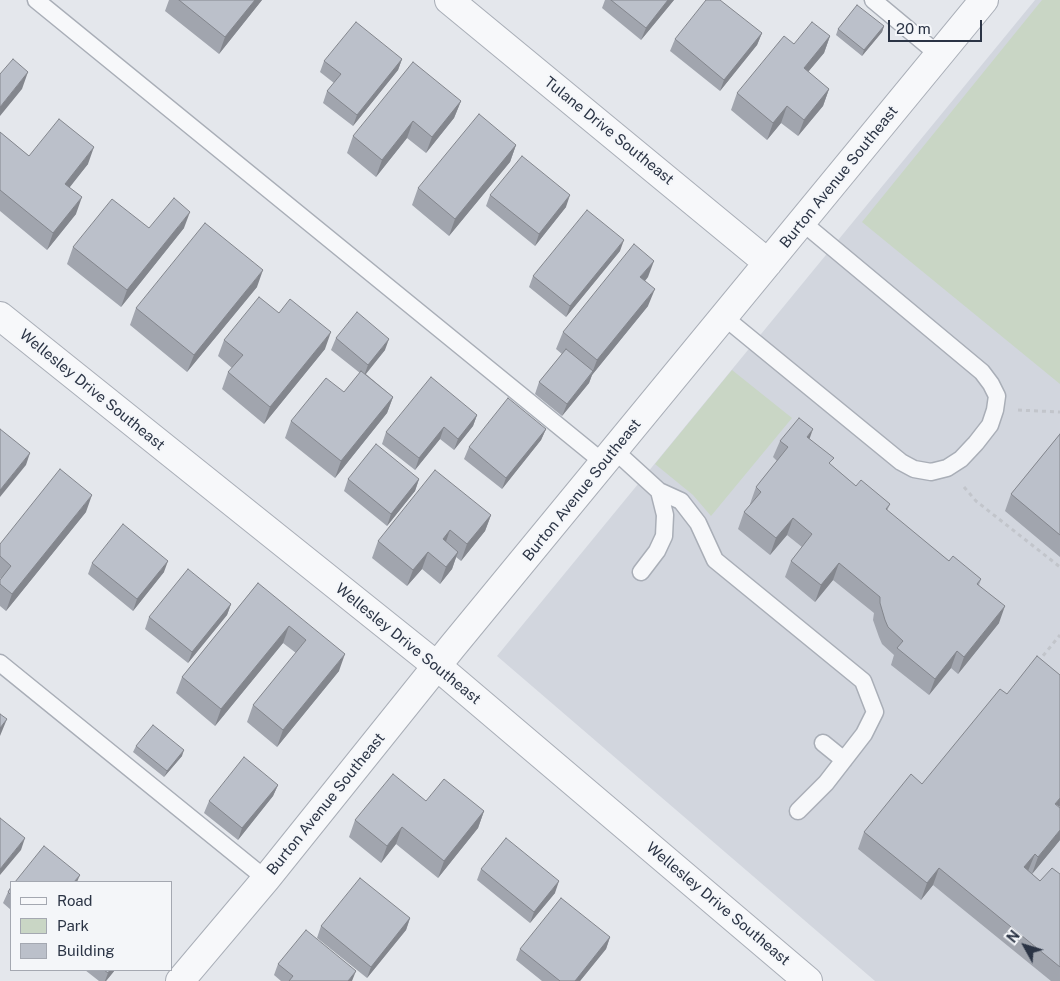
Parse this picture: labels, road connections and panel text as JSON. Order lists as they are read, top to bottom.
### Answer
{
  "streets": {
    "street": ["Tulane Drive Southeast", "Burton Avenue Southeast", "Wellesley Drive Southeast"]
  },
  "crossings": [
    ["Tulane Drive Southeast", "Burton Avenue Southeast"],
    ["Burton Avenue Southeast", "Wellesley Drive Southeast"]
  ],
  "legend": ["Road", "Park", "Building"],
  "scale_bar": "20 m",
  "north": "top left"
}
